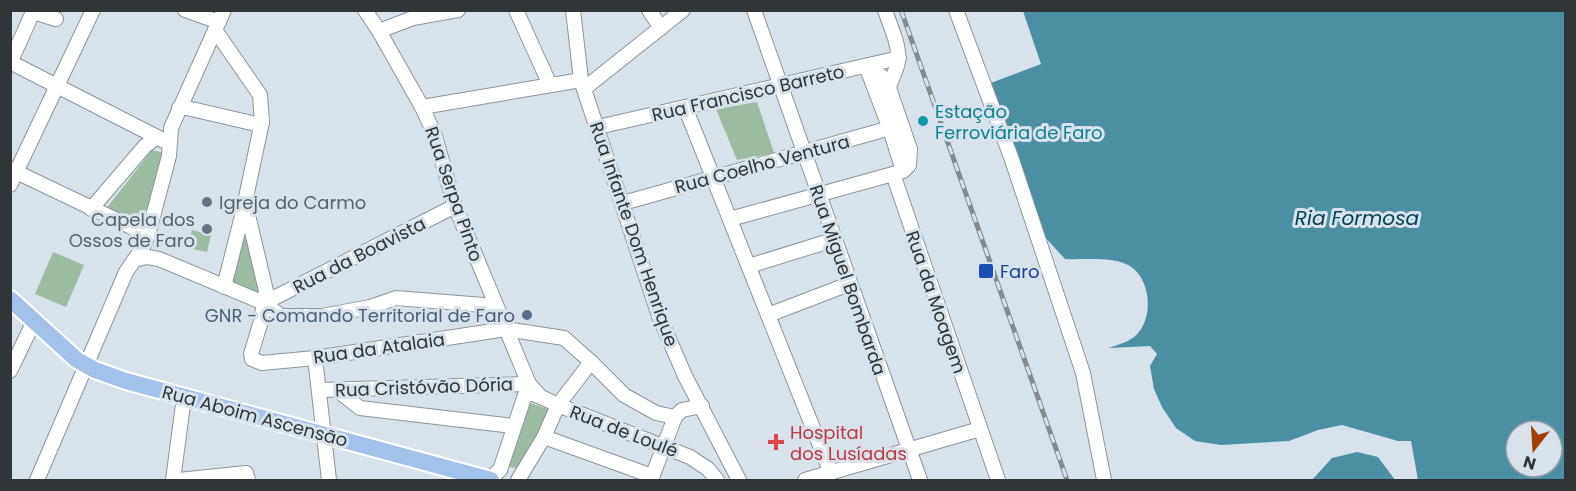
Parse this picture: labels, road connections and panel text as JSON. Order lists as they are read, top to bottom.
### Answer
{
  "streets": {
    "main road": ["Rua Aboim Ascensão"],
    "street": [
      "Rua Francisco Barreto",
      "Rua Coelho Ventura",
      "Rua Serpa Pinto",
      "Rua Infante Dom Henrique",
      "Rua da Boavista",
      "Rua Miguel Bombarda",
      "Rua da Moagem",
      "Rua da Atalaia",
      "Rua Cristóvão Dória",
      "Rua de Loulé"
    ]
  },
  "crossings": [
    ["Rua Francisco Barreto", "Rua Infante Dom Henrique"],
    ["Rua Francisco Barreto", "Rua Miguel Bombarda"],
    ["Rua Coelho Ventura", "Rua Infante Dom Henrique"],
    ["Rua Coelho Ventura", "Rua Miguel Bombarda"],
    ["Rua Coelho Ventura", "Rua da Moagem"],
    ["Rua Serpa Pinto", "Rua da Boavista"],
    ["Rua Serpa Pinto", "Rua da Atalaia"],
    ["Rua Serpa Pinto", "Rua Cristóvão Dória"],
    ["Rua Serpa Pinto", "Rua de Loulé"],
    ["Rua da Boavista", "Rua da Atalaia"],
    ["Rua Cristóvão Dória", "Rua de Loulé"]
  ],
  "water": ["Ria Formosa"],
  "places": {
    "other": [
      "Estação Ferroviária de Faro",
      "Igreja do Carmo",
      "Capela dos Ossos de Faro",
      "GNR - Comando Territorial de Faro"
    ],
    "transit": ["Faro"],
    "health": ["Hospital dos Lusíadas"]
  },
  "north": "bottom"
}
